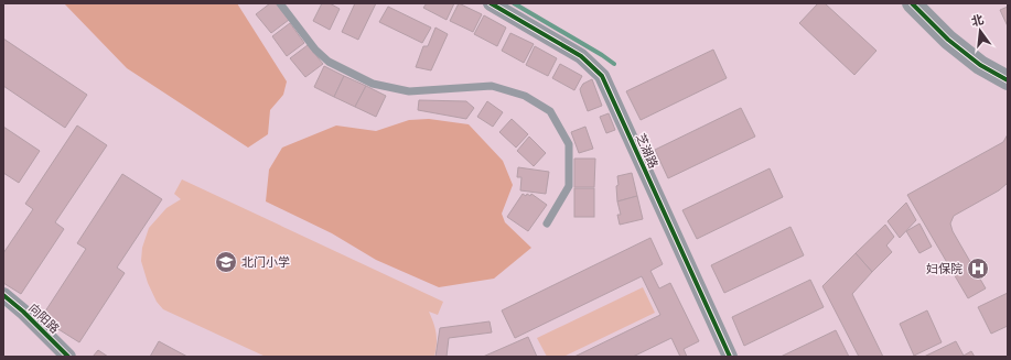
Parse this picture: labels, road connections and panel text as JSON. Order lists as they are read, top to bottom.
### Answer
{
  "streets": {
    "street": ["芝湖路", "向阳路"]
  },
  "places": {
    "school or university": ["北门小学"],
    "hospital": ["妇保院"]
  },
  "north": "top"
}
